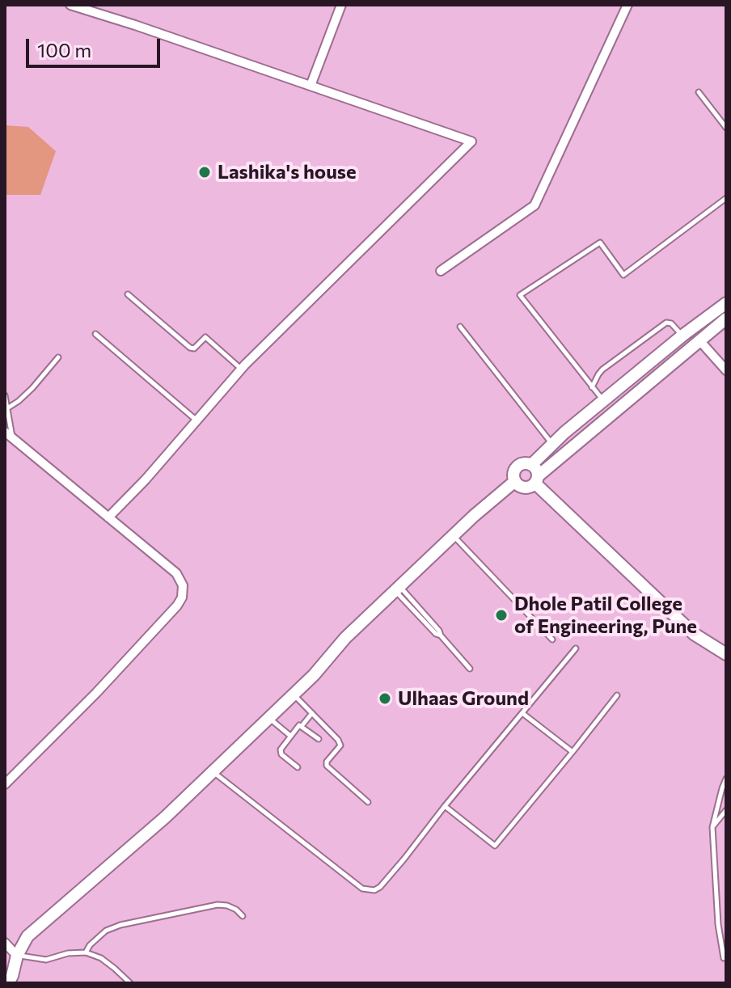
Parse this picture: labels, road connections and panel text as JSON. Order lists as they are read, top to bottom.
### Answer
{
  "places": ["Lashika's house", "Dhole Patil College of Engineering, Pune", "Ulhaas Ground"],
  "scale_bar": "100 m"
}
